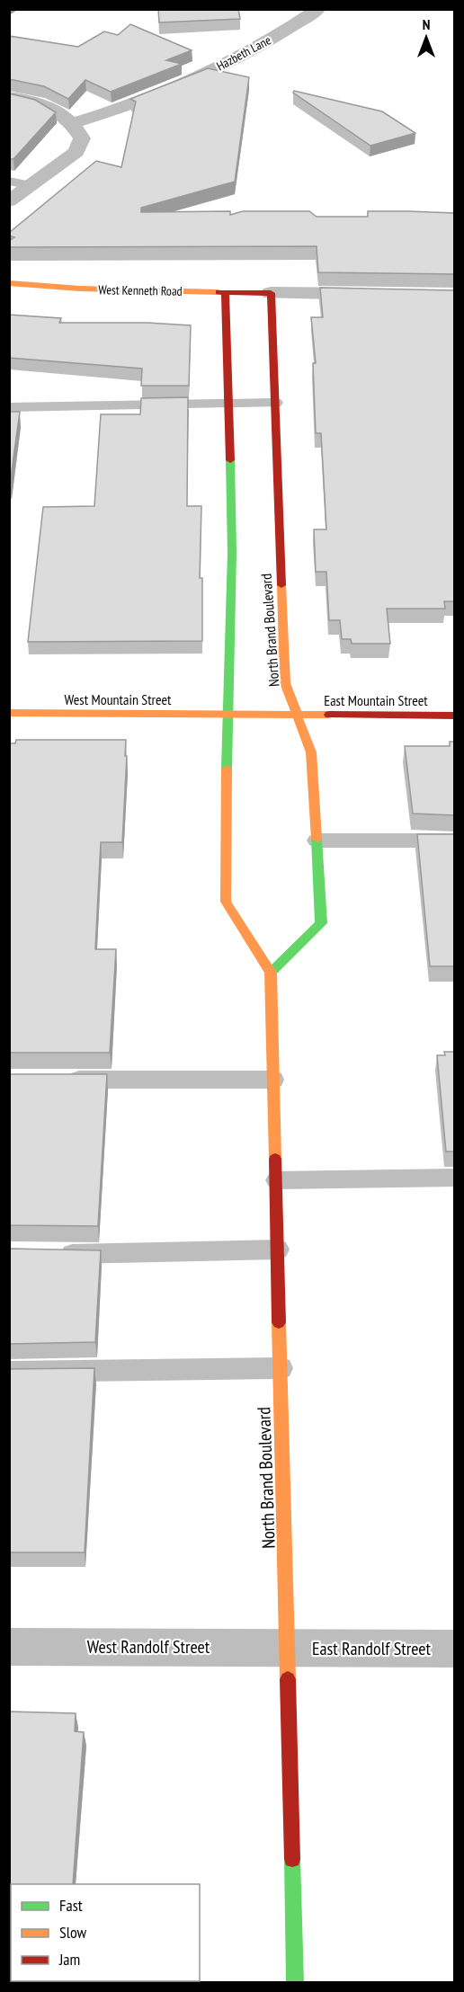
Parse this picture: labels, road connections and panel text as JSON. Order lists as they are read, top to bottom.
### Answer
{
  "streets": {
    "street": [
      "Hazbeth Lane",
      "West Kenneth Road",
      "North Brand Boulevard",
      "West Mountain Street",
      "East Mountain Street",
      "West Randolf Street",
      "East Randolf Street"
    ]
  },
  "crossings": [
    ["West Kenneth Road", "North Brand Boulevard"],
    ["North Brand Boulevard", "West Mountain Street"],
    ["North Brand Boulevard", "East Mountain Street"],
    ["North Brand Boulevard", "West Randolf Street"],
    ["North Brand Boulevard", "East Randolf Street"],
    ["West Mountain Street", "East Mountain Street"],
    ["West Randolf Street", "East Randolf Street"]
  ],
  "legend": ["Fast", "Slow", "Jam"],
  "north": "top"
}
